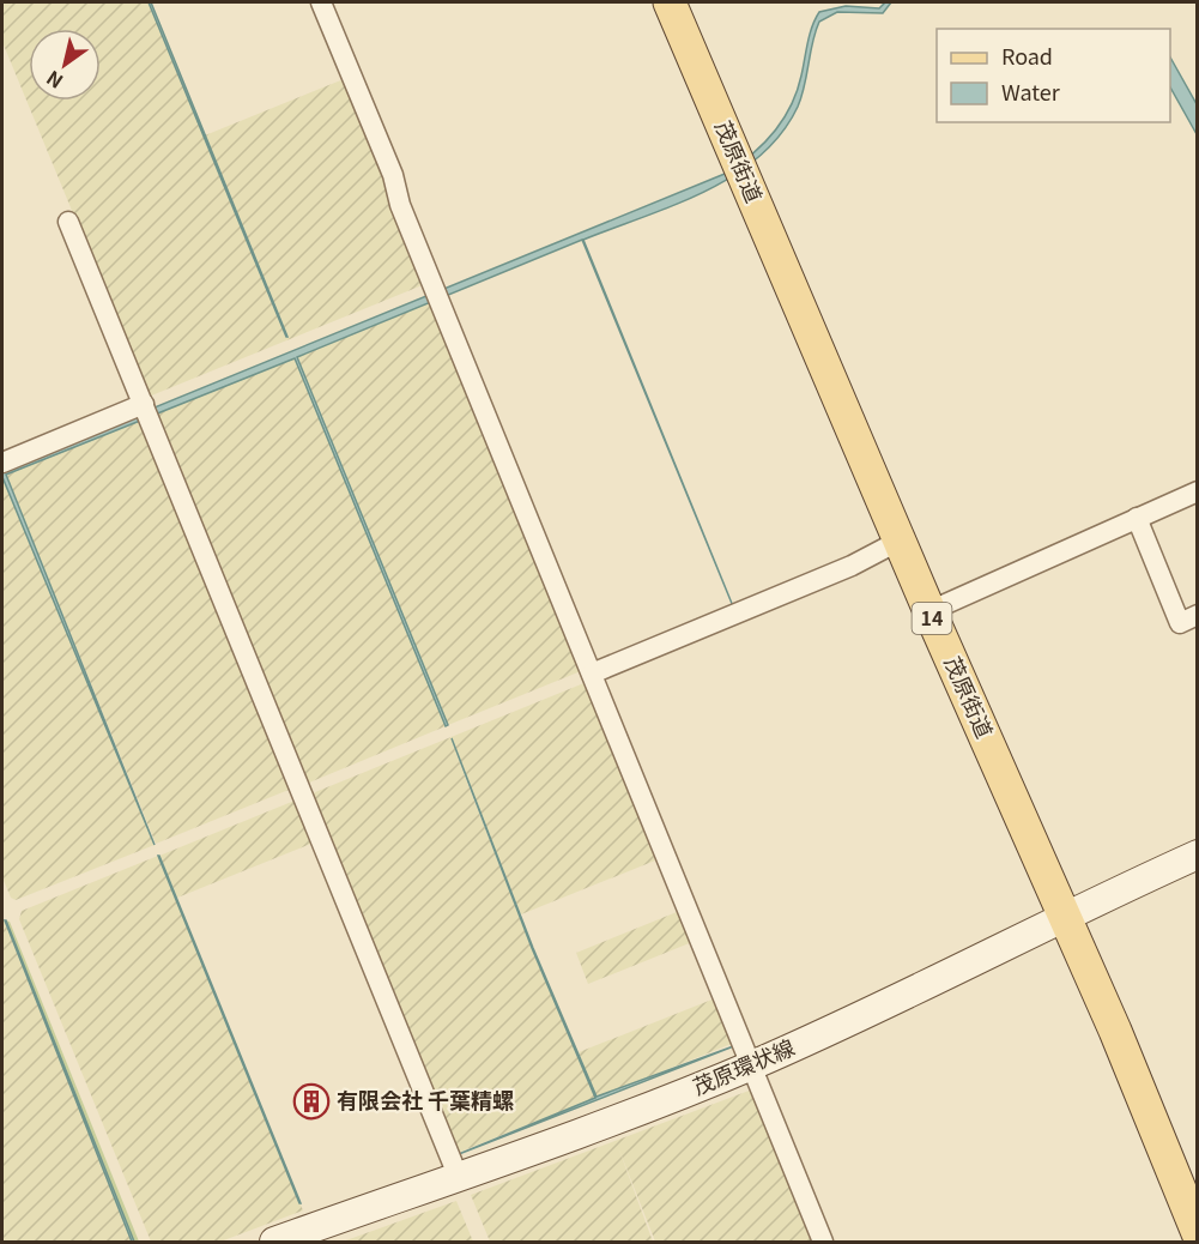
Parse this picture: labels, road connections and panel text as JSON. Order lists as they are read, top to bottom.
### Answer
{
  "streets": {
    "main road": ["茂原街道", "14", "茂原環状線"]
  },
  "crossings": [
    ["茂原街道", "茂原環状線"]
  ],
  "places": {
    "building": ["有限会社 千葉精螺"]
  },
  "legend": ["Road", "Water"],
  "north": "bottom left"
}
